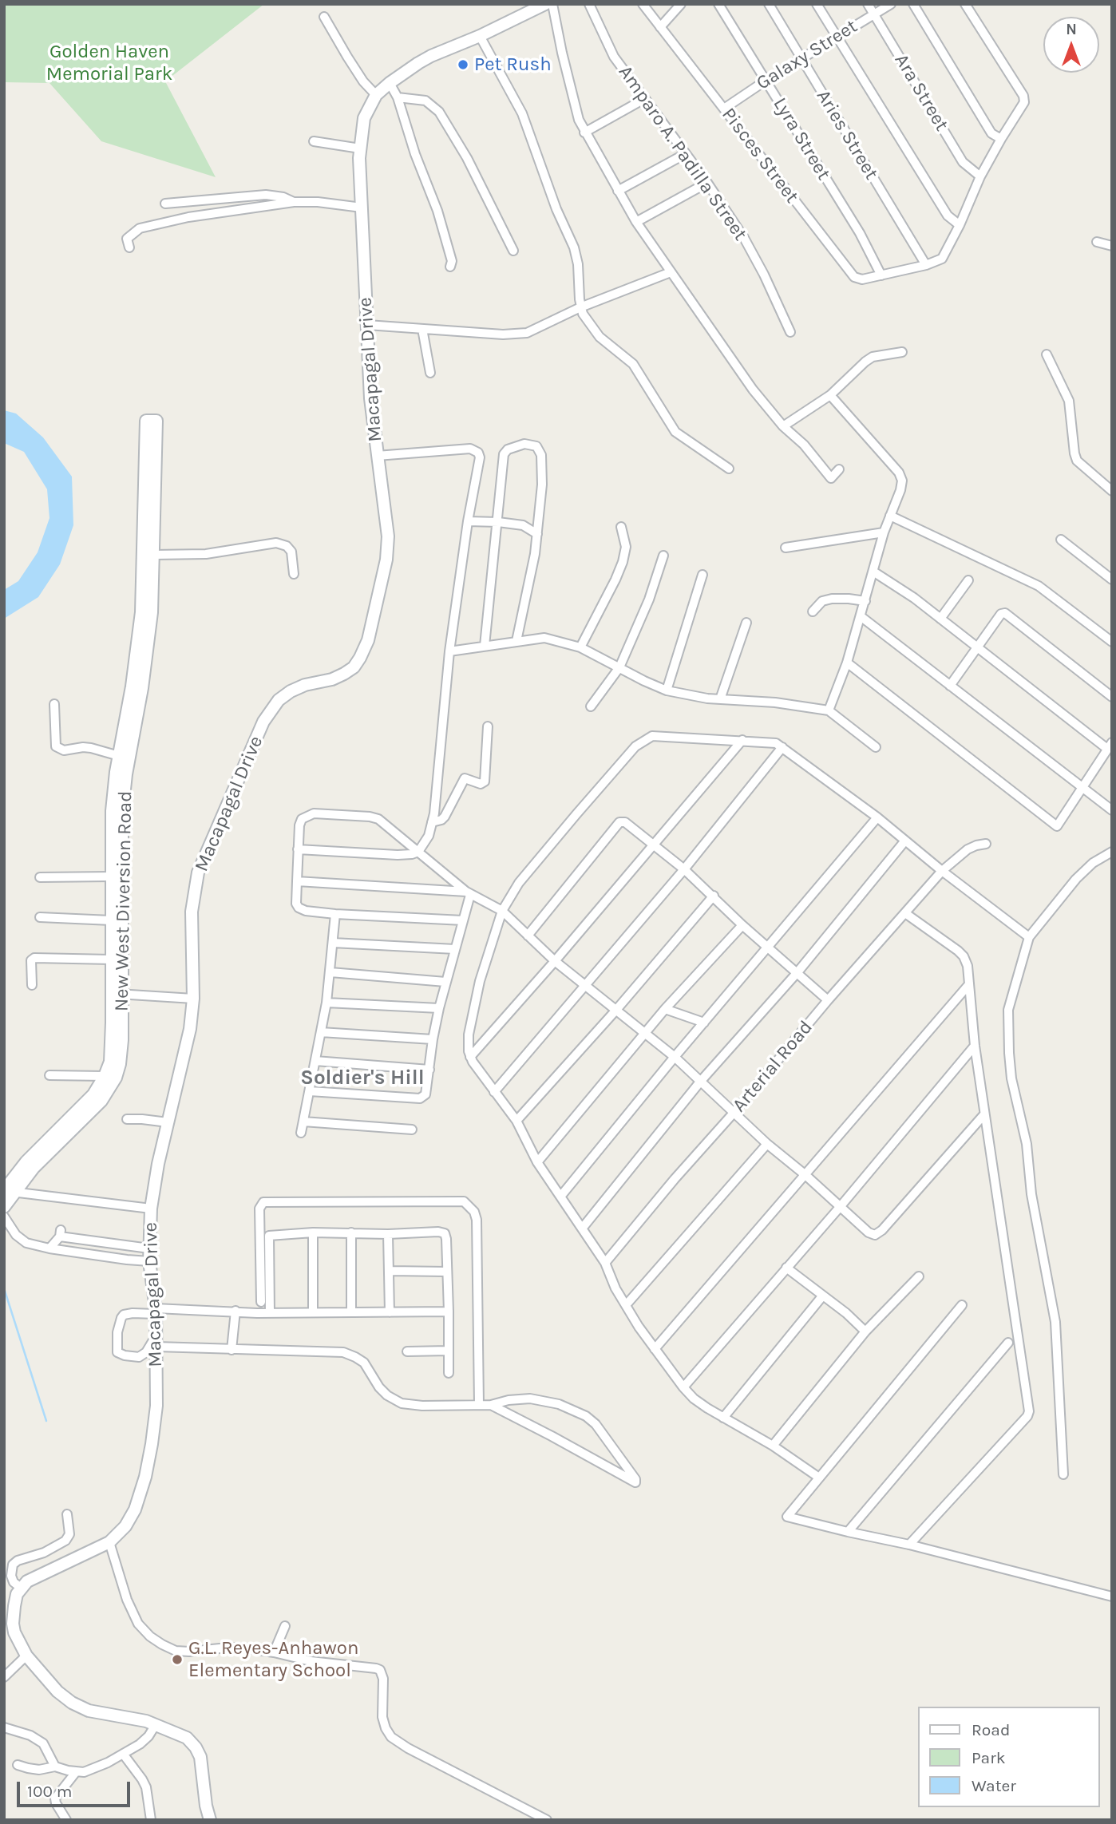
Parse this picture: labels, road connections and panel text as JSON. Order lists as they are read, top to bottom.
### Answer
{
  "streets": {
    "main road": ["Macapagal Drive", "New West Diversion Road"],
    "street": [
      "Galaxy Street",
      "Ara Street",
      "Aries Street",
      "Lyra Street",
      "Amparo A. Padilla Street",
      "Pisces Street",
      "Arterial Road"
    ]
  },
  "crossings": [
    ["Galaxy Street", "Ara Street"],
    ["Galaxy Street", "Aries Street"],
    ["Galaxy Street", "Lyra Street"],
    ["Galaxy Street", "Pisces Street"],
    ["Lyra Street", "Pisces Street"]
  ],
  "districts": ["Soldier's Hill"],
  "parks": ["Golden Haven Memorial Park"],
  "places": ["Pet Rush", "G.L. Reyes-Anhawon Elementary School"],
  "legend": ["Road", "Park", "Water"],
  "scale_bar": "100 m",
  "north": "top"
}
